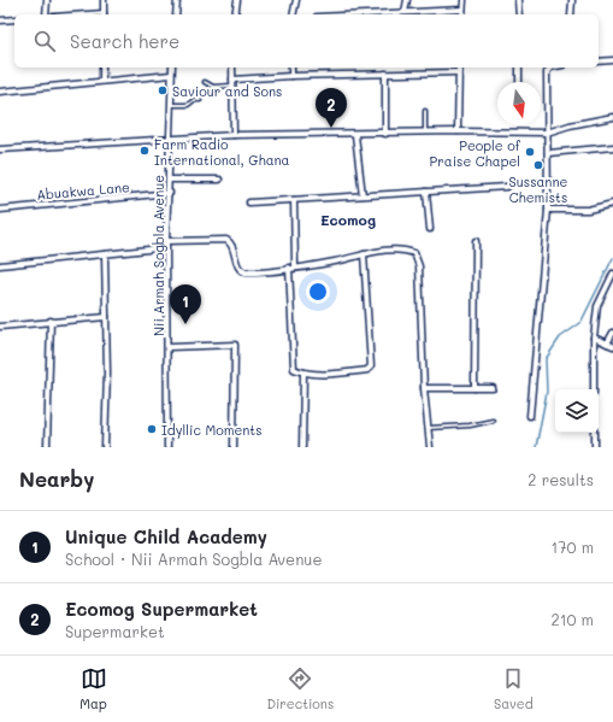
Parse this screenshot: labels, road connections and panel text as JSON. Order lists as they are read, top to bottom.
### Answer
{
  "streets": {
    "street": ["Abuakwa Lane", "Nii Armah Sogbla Avenue"]
  },
  "crossings": [
    ["Abuakwa Lane", "Nii Armah Sogbla Avenue"]
  ],
  "districts": ["Ecomog"],
  "places": [
    "Saviour and Sons",
    "Farm Radio International, Ghana",
    "People of Praise Chapel",
    "Sussanne Chemists",
    "Idyllic Moments"
  ],
  "north": "bottom",
  "page": {
    "search": "Search here",
    "pins": ["2", "1"],
    "heading": ["Nearby", "2 results"],
    "list": [
      {
        "mark": "1",
        "name": "Unique Child Academy",
        "note": "School · Nii Armah Sogbla Avenue",
        "value": "170 m"
      },
      {
        "mark": "2",
        "name": "Ecomog Supermarket",
        "note": "Supermarket",
        "value": "210 m"
      }
    ],
    "nav": ["Map", "Directions", "Saved"]
  }
}
